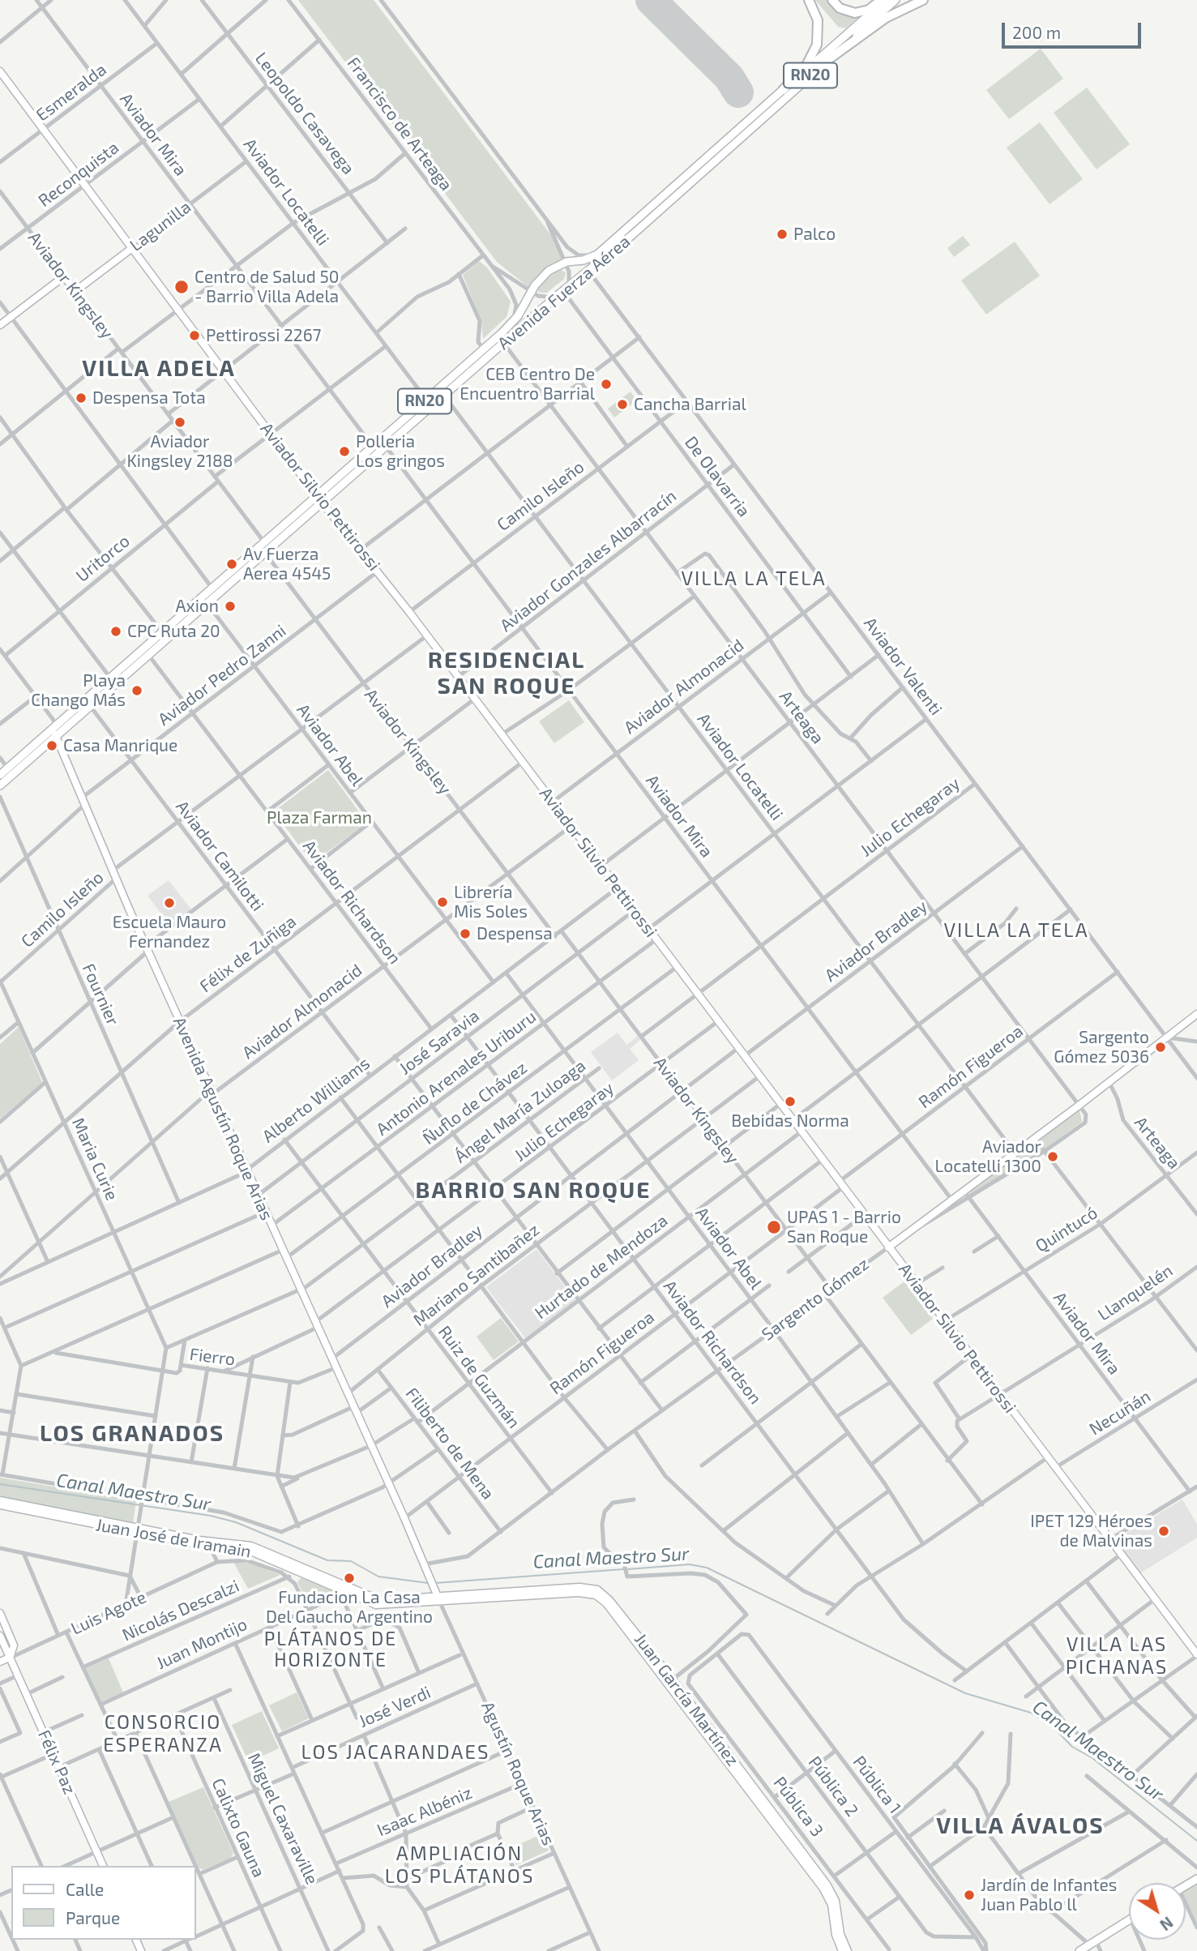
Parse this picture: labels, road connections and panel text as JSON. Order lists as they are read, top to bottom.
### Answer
{
  "streets": {
    "main road": [
      "RN20",
      "Lagunilla",
      "Aviador Kingsley",
      "Avenida Fuerza Aérea",
      "Aviador Silvio Pettirossi",
      "Avenida Agustín Roque Arias",
      "Sargento Gómez",
      "Juan José de Iramain",
      "Luis Agote",
      "Juan García Martínez",
      "Félix Paz"
    ],
    "street": [
      "Esmeralda",
      "Leopoldo Casavega",
      "Francisco de Arteaga",
      "Aviador Mira",
      "Reconquista",
      "Aviador Locatelli",
      "De Olavarria",
      "Camilo Isleño",
      "Uritorco",
      "Aviador Gonzales Albarracín",
      "Aviador Valenti",
      "Aviador Pedro Zanni",
      "Aviador Almonacid",
      "Arteaga",
      "Aviador Abel",
      "Julio Echegaray",
      "Aviador Camilotti",
      "Aviador Richardson",
      "Aviador Bradley",
      "Félix de Zuñiga",
      "Fournier",
      "José Saravia",
      "Ramón Figueroa",
      "Antonio Arenales Uriburu",
      "Alberto Williams",
      "Ñuflo de Chávez",
      "Ángel María Zuloaga",
      "Maria Curie",
      "Quintucó",
      "Hurtado de Mendoza",
      "Mariano Santibañez",
      "Llanquelén",
      "Fierro",
      "Ruiz de Guzmán",
      "Necuñán",
      "Filiberto de Mena",
      "Nicolás Descalzi",
      "Juan Montijo",
      "José Verdi",
      "Agustín Roque Arias",
      "Pública 1",
      "Pública 2",
      "Pública 3",
      "Isaac Albéniz",
      "Miguel Caxaraville",
      "Calixto Gauna"
    ]
  },
  "crossings": [
    ["Esmeralda", "Aviador Mira"],
    ["Esmeralda", "Aviador Locatelli"],
    ["Esmeralda", "Aviador Silvio Pettirossi"],
    ["Francisco de Arteaga", "Avenida Fuerza Aérea"],
    ["Aviador Mira", "Reconquista"],
    ["Aviador Mira", "Lagunilla"],
    ["Aviador Mira", "Avenida Fuerza Aérea"],
    ["Aviador Mira", "Camilo Isleño"],
    ["Aviador Mira", "Uritorco"],
    ["Aviador Mira", "Aviador Gonzales Albarracín"],
    ["Aviador Mira", "Aviador Almonacid"],
    ["Aviador Mira", "Julio Echegaray"],
    ["Aviador Mira", "Aviador Bradley"],
    ["Aviador Mira", "Ramón Figueroa"],
    ["Aviador Mira", "Quintucó"],
    ["Aviador Mira", "Llanquelén"],
    ["Aviador Mira", "Sargento Gómez"],
    ["Aviador Mira", "Necuñán"],
    ["Reconquista", "Aviador Locatelli"],
    ["Reconquista", "Aviador Kingsley"],
    ["Reconquista", "Aviador Silvio Pettirossi"],
    ["Aviador Locatelli", "Lagunilla"],
    ["Aviador Locatelli", "Avenida Fuerza Aérea"],
    ["Aviador Locatelli", "Camilo Isleño"],
    ["Aviador Locatelli", "Uritorco"],
    ["Aviador Locatelli", "Aviador Gonzales Albarracín"],
    ["Aviador Locatelli", "Aviador Almonacid"],
    ["Aviador Locatelli", "Julio Echegaray"],
    ["Aviador Locatelli", "Aviador Bradley"],
    ["Aviador Locatelli", "Ramón Figueroa"],
    ["Aviador Locatelli", "Sargento Gómez"],
    ["Lagunilla", "Aviador Kingsley"],
    ["Lagunilla", "Aviador Silvio Pettirossi"],
    ["Aviador Kingsley", "Avenida Fuerza Aérea"],
    ["Aviador Kingsley", "Camilo Isleño"],
    ["Aviador Kingsley", "Uritorco"],
    ["Aviador Kingsley", "Aviador Pedro Zanni"],
    ["Aviador Kingsley", "Aviador Almonacid"],
    ["Aviador Kingsley", "Julio Echegaray"],
    ["Aviador Kingsley", "Aviador Bradley"],
    ["Aviador Kingsley", "Félix de Zuñiga"],
    ["Aviador Kingsley", "José Saravia"],
    ["Aviador Kingsley", "Ramón Figueroa"],
    ["Aviador Kingsley", "Antonio Arenales Uriburu"],
    ["Aviador Kingsley", "Alberto Williams"],
    ["Aviador Kingsley", "Ñuflo de Chávez"],
    ["Aviador Kingsley", "Hurtado de Mendoza"],
    ["Aviador Kingsley", "Mariano Santibañez"],
    ["Aviador Kingsley", "Sargento Gómez"],
    ["Avenida Fuerza Aérea", "De Olavarria"],
    ["Avenida Fuerza Aérea", "Aviador Silvio Pettirossi"],
    ["Avenida Fuerza Aérea", "Aviador Valenti"],
    ["Avenida Fuerza Aérea", "Arteaga"],
    ["Avenida Fuerza Aérea", "Aviador Abel"],
    ["Avenida Fuerza Aérea", "Aviador Camilotti"],
    ["Avenida Fuerza Aérea", "Aviador Richardson"],
    ["Avenida Fuerza Aérea", "Avenida Agustín Roque Arias"],
    ["De Olavarria", "Camilo Isleño"],
    ["De Olavarria", "Aviador Gonzales Albarracín"],
    ["De Olavarria", "Aviador Almonacid"],
    ["Camilo Isleño", "Aviador Silvio Pettirossi"],
    ["Camilo Isleño", "Aviador Valenti"],
    ["Camilo Isleño", "Arteaga"],
    ["Camilo Isleño", "Aviador Abel"],
    ["Camilo Isleño", "Aviador Camilotti"],
    ["Camilo Isleño", "Aviador Richardson"],
    ["Camilo Isleño", "Fournier"],
    ["Camilo Isleño", "Avenida Agustín Roque Arias"],
    ["Camilo Isleño", "Maria Curie"],
    ["Aviador Silvio Pettirossi", "Uritorco"],
    ["Aviador Silvio Pettirossi", "Aviador Gonzales Albarracín"],
    ["Aviador Silvio Pettirossi", "Aviador Pedro Zanni"],
    ["Aviador Silvio Pettirossi", "Aviador Almonacid"],
    ["Aviador Silvio Pettirossi", "Julio Echegaray"],
    ["Aviador Silvio Pettirossi", "Aviador Bradley"],
    ["Aviador Silvio Pettirossi", "Félix de Zuñiga"],
    ["Aviador Silvio Pettirossi", "José Saravia"],
    ["Aviador Silvio Pettirossi", "Ramón Figueroa"],
    ["Aviador Silvio Pettirossi", "Antonio Arenales Uriburu"],
    ["Aviador Silvio Pettirossi", "Alberto Williams"],
    ["Aviador Silvio Pettirossi", "Ñuflo de Chávez"],
    ["Aviador Silvio Pettirossi", "Quintucó"],
    ["Aviador Silvio Pettirossi", "Hurtado de Mendoza"],
    ["Aviador Silvio Pettirossi", "Mariano Santibañez"],
    ["Aviador Silvio Pettirossi", "Llanquelén"],
    ["Aviador Silvio Pettirossi", "Sargento Gómez"],
    ["Aviador Silvio Pettirossi", "Necuñán"],
    ["Aviador Gonzales Albarracín", "Aviador Valenti"],
    ["Aviador Gonzales Albarracín", "Arteaga"],
    ["Aviador Valenti", "Aviador Almonacid"],
    ["Aviador Valenti", "Julio Echegaray"],
    ["Aviador Valenti", "Aviador Bradley"],
    ["Aviador Valenti", "Ramón Figueroa"],
    ["Aviador Valenti", "Sargento Gómez"],
    ["Aviador Pedro Zanni", "Aviador Abel"],
    ["Aviador Pedro Zanni", "Aviador Camilotti"],
    ["Aviador Pedro Zanni", "Aviador Richardson"],
    ["Aviador Pedro Zanni", "Fournier"],
    ["Aviador Pedro Zanni", "Avenida Agustín Roque Arias"],
    ["Aviador Almonacid", "Arteaga"],
    ["Aviador Almonacid", "Aviador Abel"],
    ["Aviador Almonacid", "Aviador Camilotti"],
    ["Aviador Almonacid", "Aviador Richardson"],
    ["Aviador Almonacid", "Fournier"],
    ["Aviador Almonacid", "Avenida Agustín Roque Arias"],
    ["Aviador Almonacid", "Maria Curie"],
    ["Arteaga", "Julio Echegaray"],
    ["Arteaga", "Aviador Bradley"],
    ["Arteaga", "Ramón Figueroa"],
    ["Arteaga", "Quintucó"],
    ["Arteaga", "Sargento Gómez"],
    ["Aviador Abel", "Julio Echegaray"],
    ["Aviador Abel", "Aviador Bradley"],
    ["Aviador Abel", "Félix de Zuñiga"],
    ["Aviador Abel", "José Saravia"],
    ["Aviador Abel", "Ramón Figueroa"],
    ["Aviador Abel", "Antonio Arenales Uriburu"],
    ["Aviador Abel", "Alberto Williams"],
    ["Aviador Abel", "Ñuflo de Chávez"],
    ["Aviador Abel", "Ángel María Zuloaga"],
    ["Aviador Abel", "Hurtado de Mendoza"],
    ["Aviador Abel", "Mariano Santibañez"],
    ["Aviador Abel", "Sargento Gómez"],
    ["Julio Echegaray", "Aviador Richardson"],
    ["Julio Echegaray", "Avenida Agustín Roque Arias"],
    ["Julio Echegaray", "Fierro"],
    ["Julio Echegaray", "Ruiz de Guzmán"],
    ["Aviador Camilotti", "Félix de Zuñiga"],
    ["Aviador Camilotti", "Alberto Williams"],
    ["Aviador Richardson", "Aviador Bradley"],
    ["Aviador Richardson", "Félix de Zuñiga"],
    ["Aviador Richardson", "José Saravia"],
    ["Aviador Richardson", "Ramón Figueroa"],
    ["Aviador Richardson", "Antonio Arenales Uriburu"],
    ["Aviador Richardson", "Alberto Williams"],
    ["Aviador Richardson", "Ñuflo de Chávez"],
    ["Aviador Richardson", "Ángel María Zuloaga"],
    ["Aviador Richardson", "Hurtado de Mendoza"],
    ["Aviador Richardson", "Mariano Santibañez"],
    ["Aviador Richardson", "Sargento Gómez"],
    ["Aviador Bradley", "Avenida Agustín Roque Arias"],
    ["Aviador Bradley", "Ruiz de Guzmán"],
    ["Félix de Zuñiga", "Fournier"],
    ["Félix de Zuñiga", "Avenida Agustín Roque Arias"],
    ["Félix de Zuñiga", "Maria Curie"],
    ["Fournier", "Alberto Williams"],
    ["José Saravia", "Avenida Agustín Roque Arias"],
    ["José Saravia", "Ruiz de Guzmán"],
    ["Ramón Figueroa", "Avenida Agustín Roque Arias"],
    ["Ramón Figueroa", "Ruiz de Guzmán"],
    ["Ramón Figueroa", "Filiberto de Mena"],
    ["Antonio Arenales Uriburu", "Avenida Agustín Roque Arias"],
    ["Antonio Arenales Uriburu", "Ruiz de Guzmán"],
    ["Alberto Williams", "Avenida Agustín Roque Arias"],
    ["Alberto Williams", "Maria Curie"],
    ["Alberto Williams", "Ruiz de Guzmán"],
    ["Ñuflo de Chávez", "Avenida Agustín Roque Arias"],
    ["Ñuflo de Chávez", "Ruiz de Guzmán"],
    ["Ángel María Zuloaga", "Avenida Agustín Roque Arias"],
    ["Ángel María Zuloaga", "Maria Curie"],
    ["Ángel María Zuloaga", "Ruiz de Guzmán"],
    ["Avenida Agustín Roque Arias", "Hurtado de Mendoza"],
    ["Avenida Agustín Roque Arias", "Mariano Santibañez"],
    ["Avenida Agustín Roque Arias", "Sargento Gómez"],
    ["Avenida Agustín Roque Arias", "Fierro"],
    ["Avenida Agustín Roque Arias", "Juan José de Iramain"],
    ["Avenida Agustín Roque Arias", "Juan García Martínez"],
    ["Avenida Agustín Roque Arias", "Agustín Roque Arias"],
    ["Hurtado de Mendoza", "Ruiz de Guzmán"],
    ["Hurtado de Mendoza", "Filiberto de Mena"],
    ["Mariano Santibañez", "Ruiz de Guzmán"],
    ["Mariano Santibañez", "Filiberto de Mena"],
    ["Sargento Gómez", "Ruiz de Guzmán"],
    ["Sargento Gómez", "Filiberto de Mena"],
    ["Juan José de Iramain", "Juan García Martínez"],
    ["Juan José de Iramain", "Agustín Roque Arias"],
    ["Luis Agote", "Félix Paz"],
    ["Juan García Martínez", "Agustín Roque Arias"],
    ["José Verdi", "Agustín Roque Arias"],
    ["Agustín Roque Arias", "Isaac Albéniz"],
    ["Pública 1", "Pública 2"],
    ["Pública 1", "Pública 3"],
    ["Pública 2", "Pública 3"]
  ],
  "districts": [
    "VILLA ADELA",
    "VILLA LA TELA",
    "RESIDENCIAL SAN ROQUE",
    "VILLA LA TELA",
    "BARRIO SAN ROQUE",
    "LOS GRANADOS",
    "PLÁTANOS DE HORIZONTE",
    "VILLA LAS PICHANAS",
    "CONSORCIO ESPERANZA",
    "LOS JACARANDAES",
    "VILLA ÁVALOS",
    "AMPLIACIÓN LOS PLÁTANOS"
  ],
  "water": ["Canal Maestro Sur"],
  "parks": ["Plaza Farman"],
  "places": [
    "Palco",
    "Centro de Salud 50 - Barrio Villa Adela",
    "Pettirossi 2267",
    "CEB Centro De Encuentro Barrial",
    "Despensa Tota",
    "Cancha Barrial",
    "Aviador Kingsley 2188",
    "Polleria Los gringos",
    "Av Fuerza Aerea 4545",
    "Axion",
    "CPC Ruta 20",
    "Playa Chango Más",
    "Casa Manrique",
    "Librería Mis Soles",
    "Escuela Mauro Fernandez",
    "Despensa",
    "Sargento Gómez 5036",
    "Bebidas Norma",
    "Aviador Locatelli 1300",
    "UPAS 1 - Barrio San Roque",
    "IPET 129 Héroes de Malvinas",
    "Fundacion La Casa Del Gaucho Argentino",
    "Jardín de Infantes Juan Pablo ll"
  ],
  "legend": ["Calle", "Parque"],
  "scale_bar": "200 m",
  "north": "bottom right"
}
